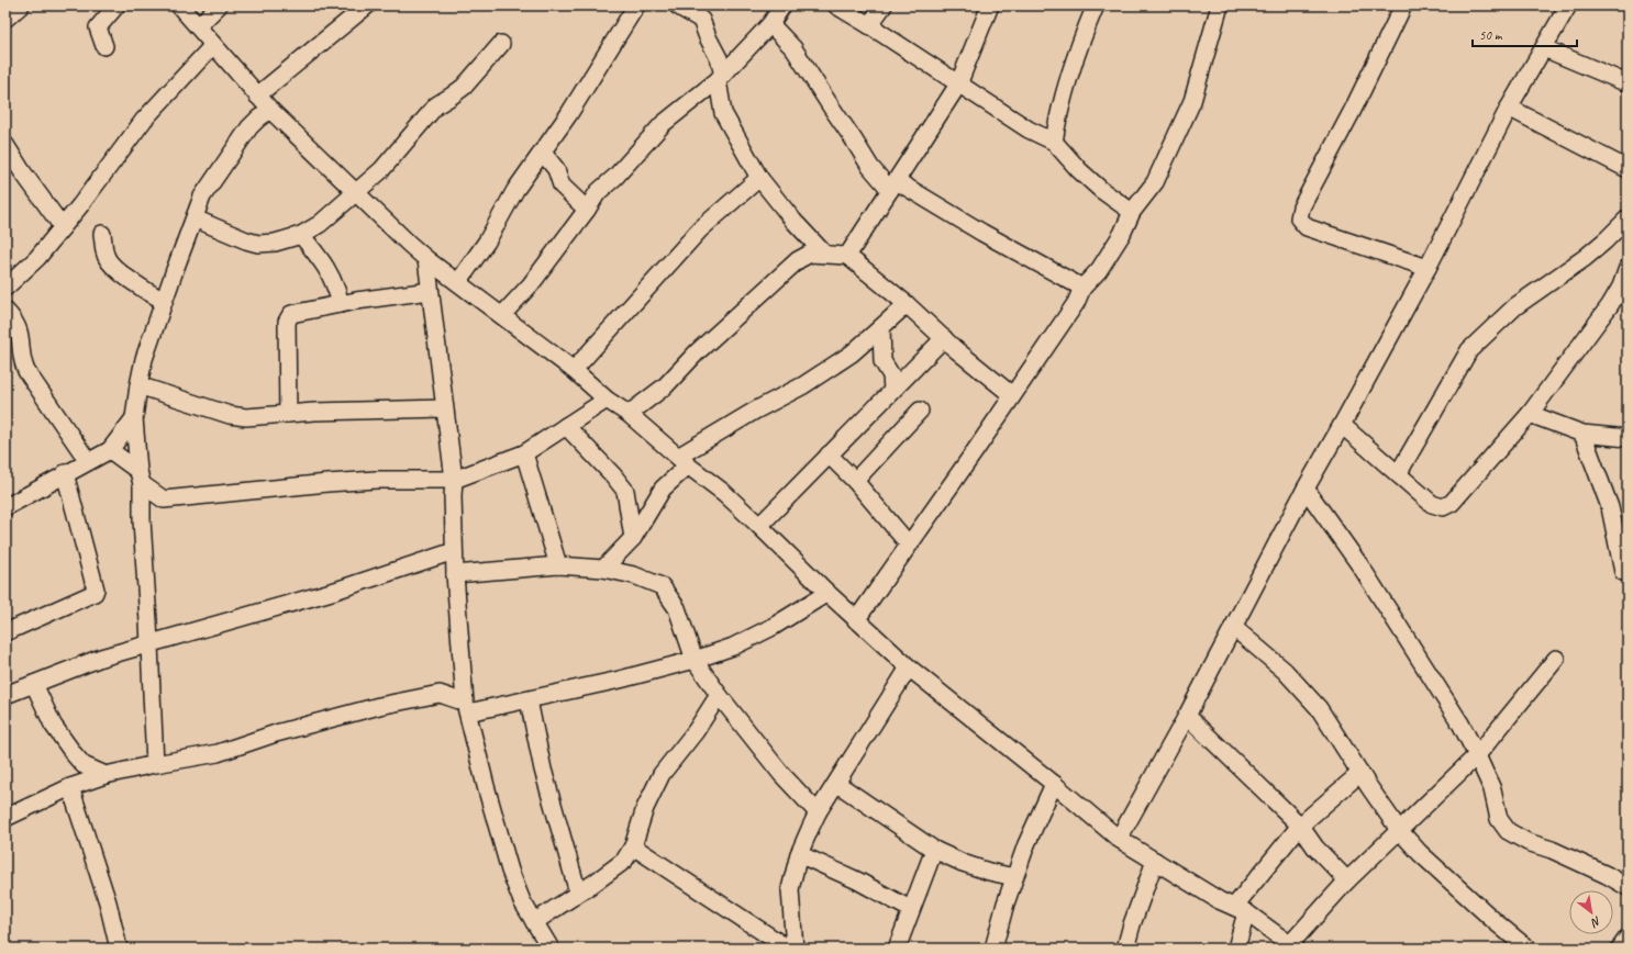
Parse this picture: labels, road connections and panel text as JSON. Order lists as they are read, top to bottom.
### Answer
{
  "scale_bar": "50 m",
  "north": "bottom right"
}
